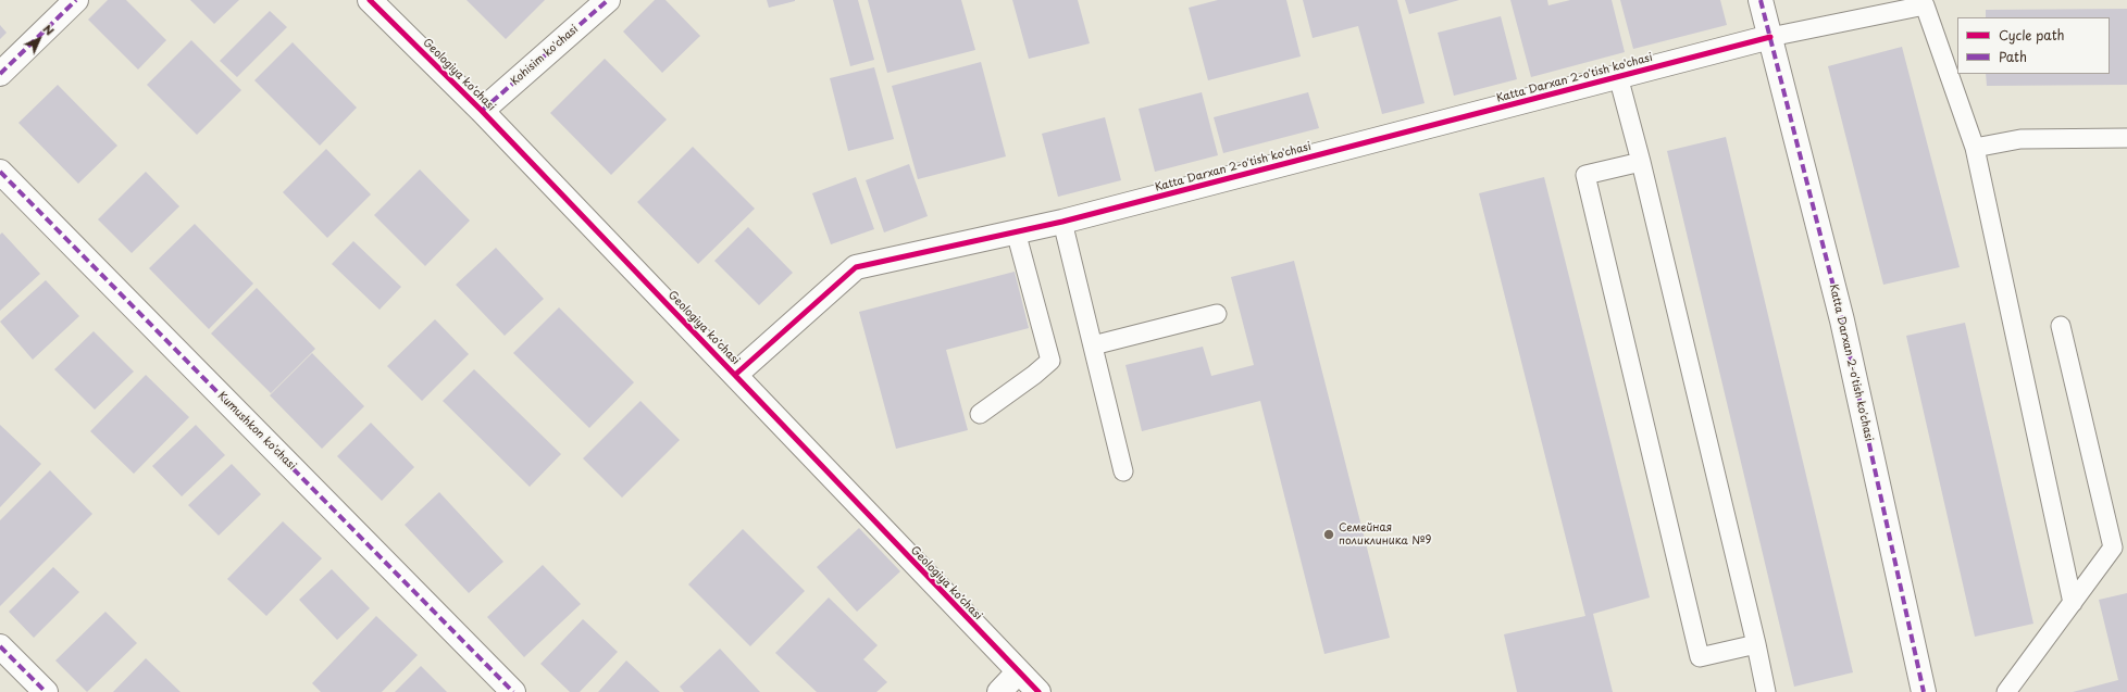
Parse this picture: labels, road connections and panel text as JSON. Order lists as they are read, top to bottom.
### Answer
{
  "streets": {
    "street": [
      "Kohisim ko'chasi",
      "Geologiya ko'chasi",
      "Katta Darxan 2-o'tish ko'chasi",
      "Kumushkon ko'chasi"
    ]
  },
  "crossings": [
    ["Kohisim ko'chasi", "Geologiya ko'chasi"],
    ["Geologiya ko'chasi", "Katta Darxan 2-o'tish ko'chasi"]
  ],
  "places": ["Семейная поликлиника №9"],
  "legend": ["Cycle path", "Path"],
  "north": "top right"
}
